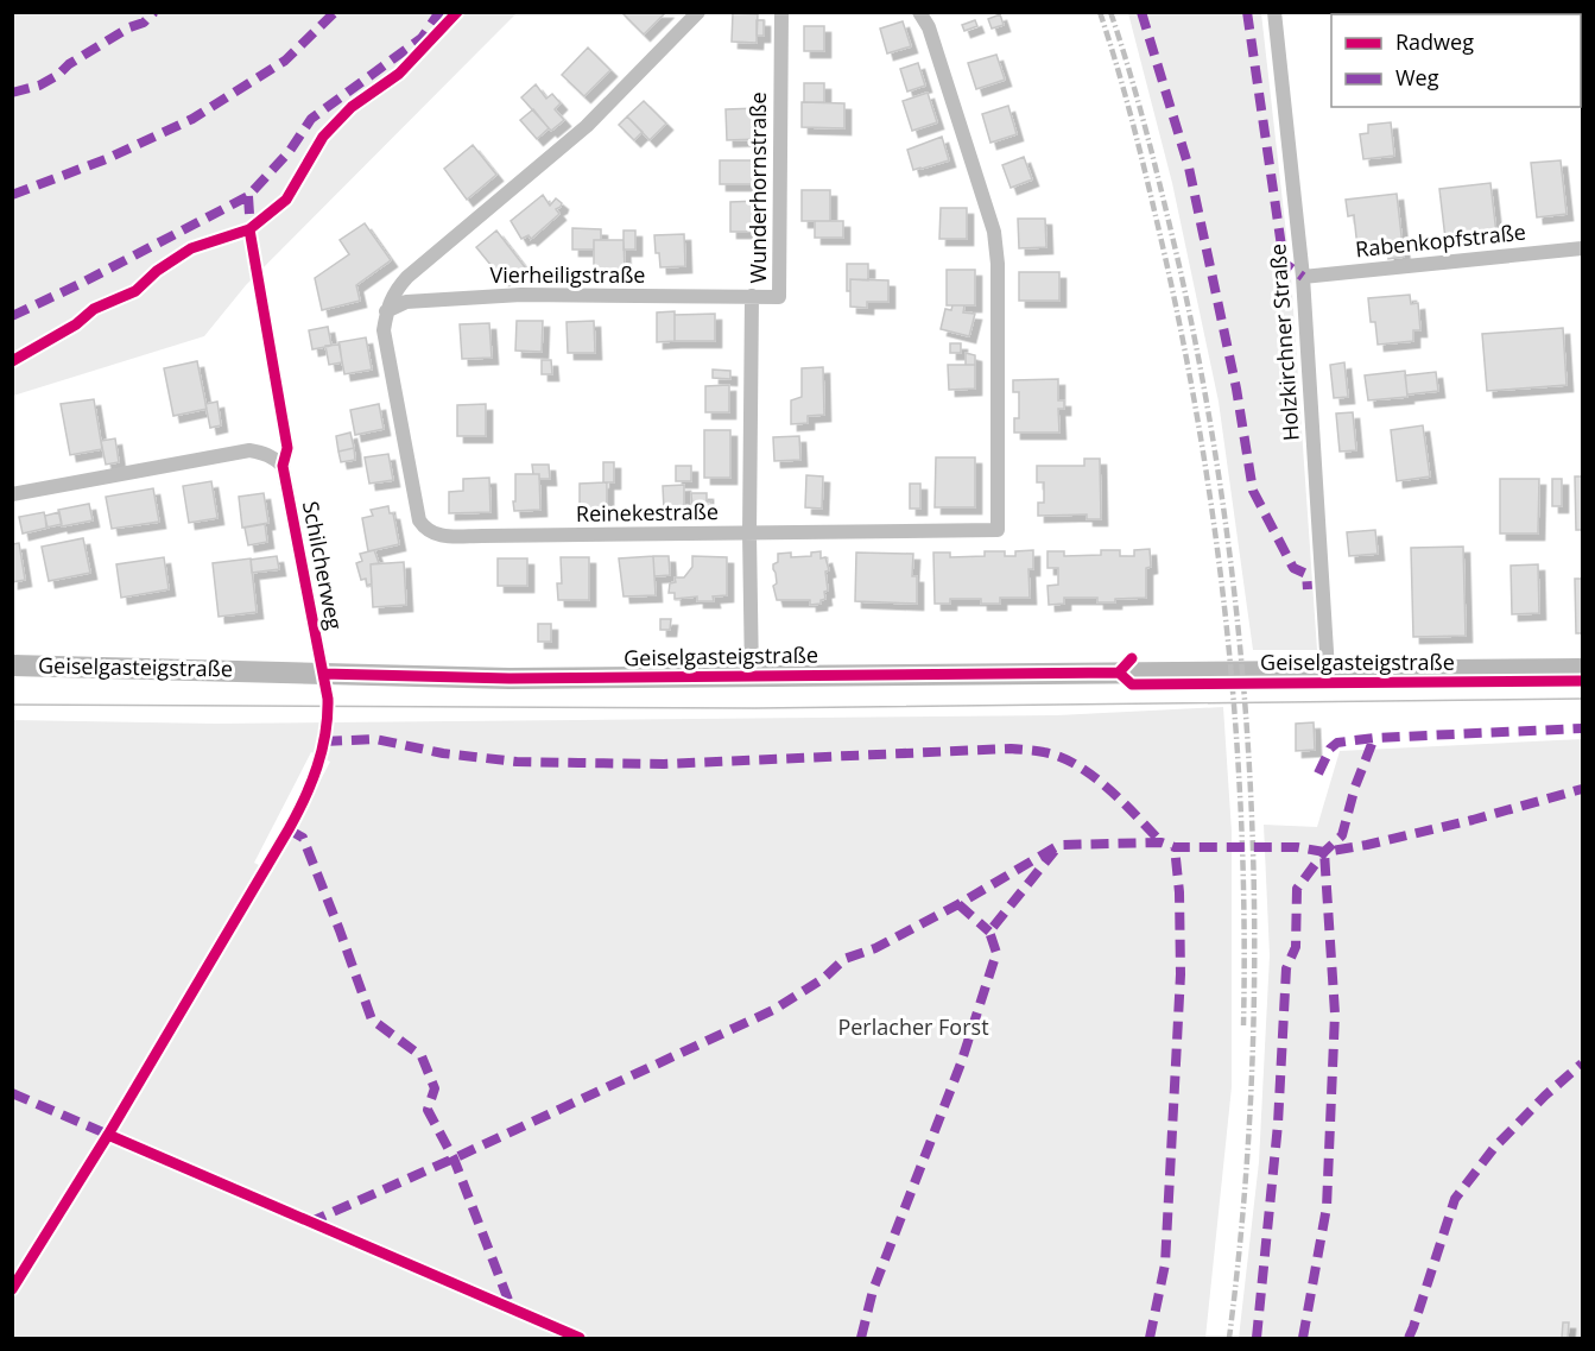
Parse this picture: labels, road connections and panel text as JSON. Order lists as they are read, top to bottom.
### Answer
{
  "streets": {
    "main road": ["Geiselgasteigstraße"],
    "street": [
      "Wunderhornstraße",
      "Rabenkopfstraße",
      "Vierheiligstraße",
      "Holzkirchner Straße",
      "Reinekestraße",
      "Schilcherweg"
    ]
  },
  "crossings": [
    ["Wunderhornstraße", "Vierheiligstraße"],
    ["Wunderhornstraße", "Reinekestraße"],
    ["Wunderhornstraße", "Geiselgasteigstraße"],
    ["Rabenkopfstraße", "Holzkirchner Straße"],
    ["Vierheiligstraße", "Reinekestraße"],
    ["Holzkirchner Straße", "Geiselgasteigstraße"],
    ["Schilcherweg", "Geiselgasteigstraße"]
  ],
  "parks": ["Perlacher Forst"],
  "legend": ["Radweg", "Weg"]
}
